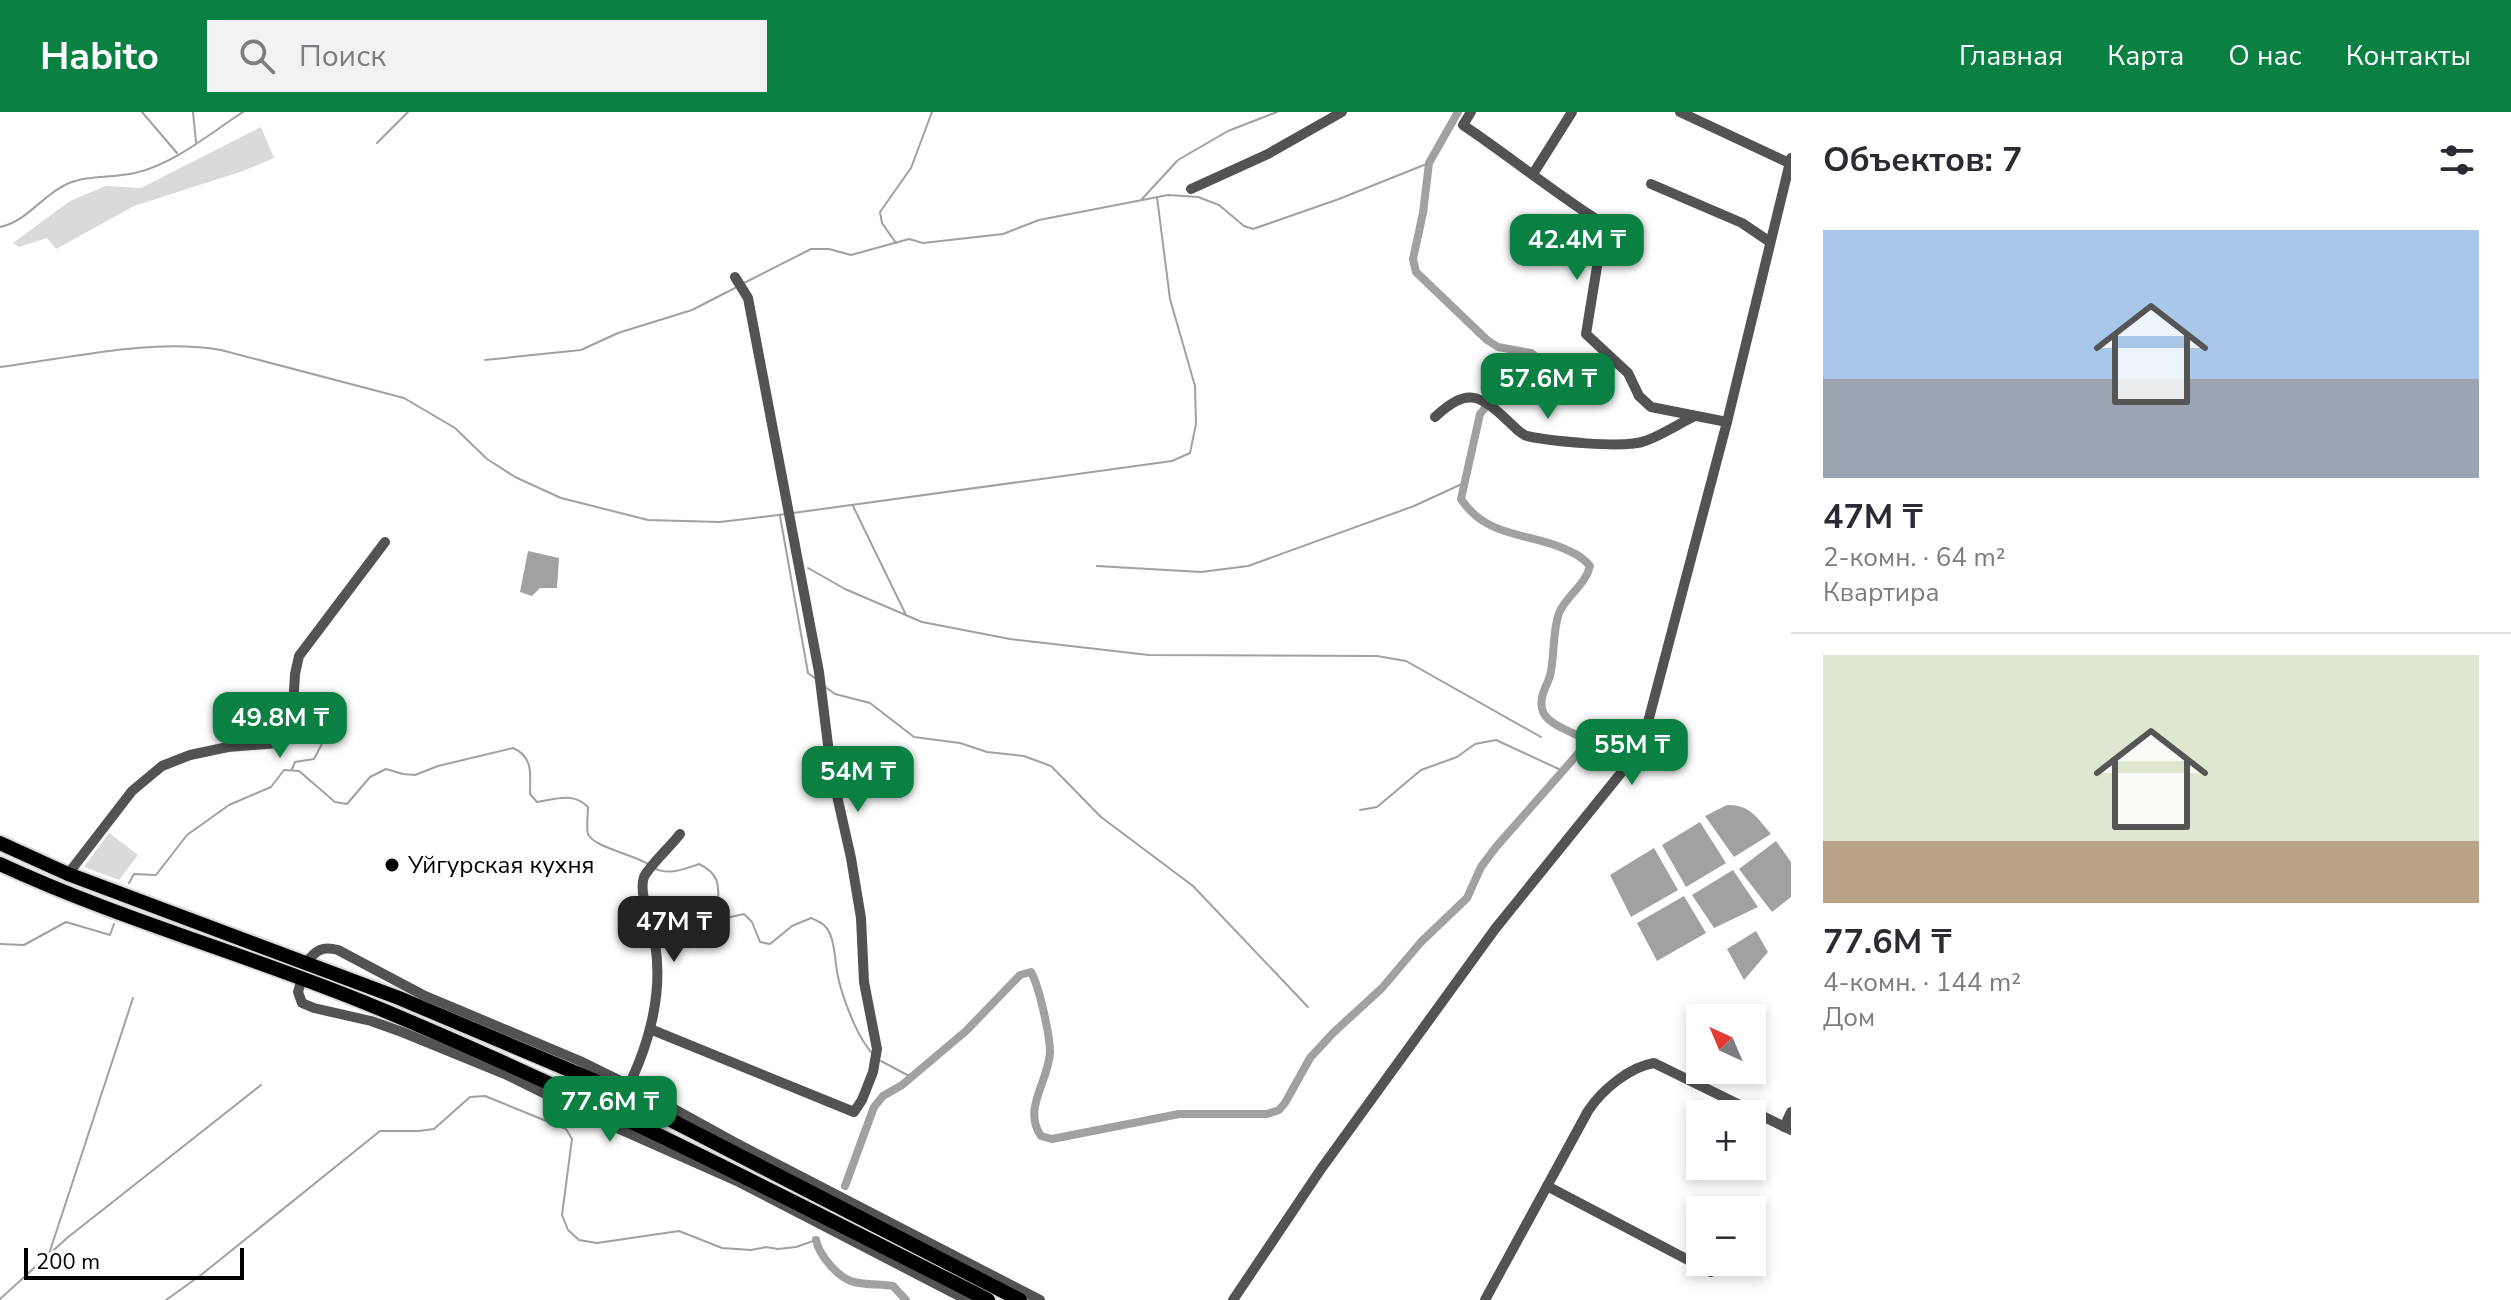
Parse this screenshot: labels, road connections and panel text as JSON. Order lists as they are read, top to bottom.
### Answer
{
  "places": ["Уйгурская кухня"],
  "scale_bar": "200 m",
  "north": "top left",
  "page": {
    "header": "Habito",
    "search": "Поиск",
    "nav": [
      "Главная",
      "Карта",
      "О нас",
      "Контакты"
    ],
    "heading": "Объектов: 7",
    "list": [
      {
        "name": "47M ₸",
        "note": "2-комн. · 64 m² · Квартира"
      },
      {
        "name": "77.6M ₸",
        "note": "4-комн. · 144 m² · Дом"
      }
    ],
    "price": [
      "42.4M ₸",
      "57.6M ₸",
      "49.8M ₸",
      "55M ₸",
      "54M ₸",
      "47M ₸",
      "77.6M ₸"
    ],
    "map_buttons": ["+", "−"],
    "scale": "200 m"
  }
}
